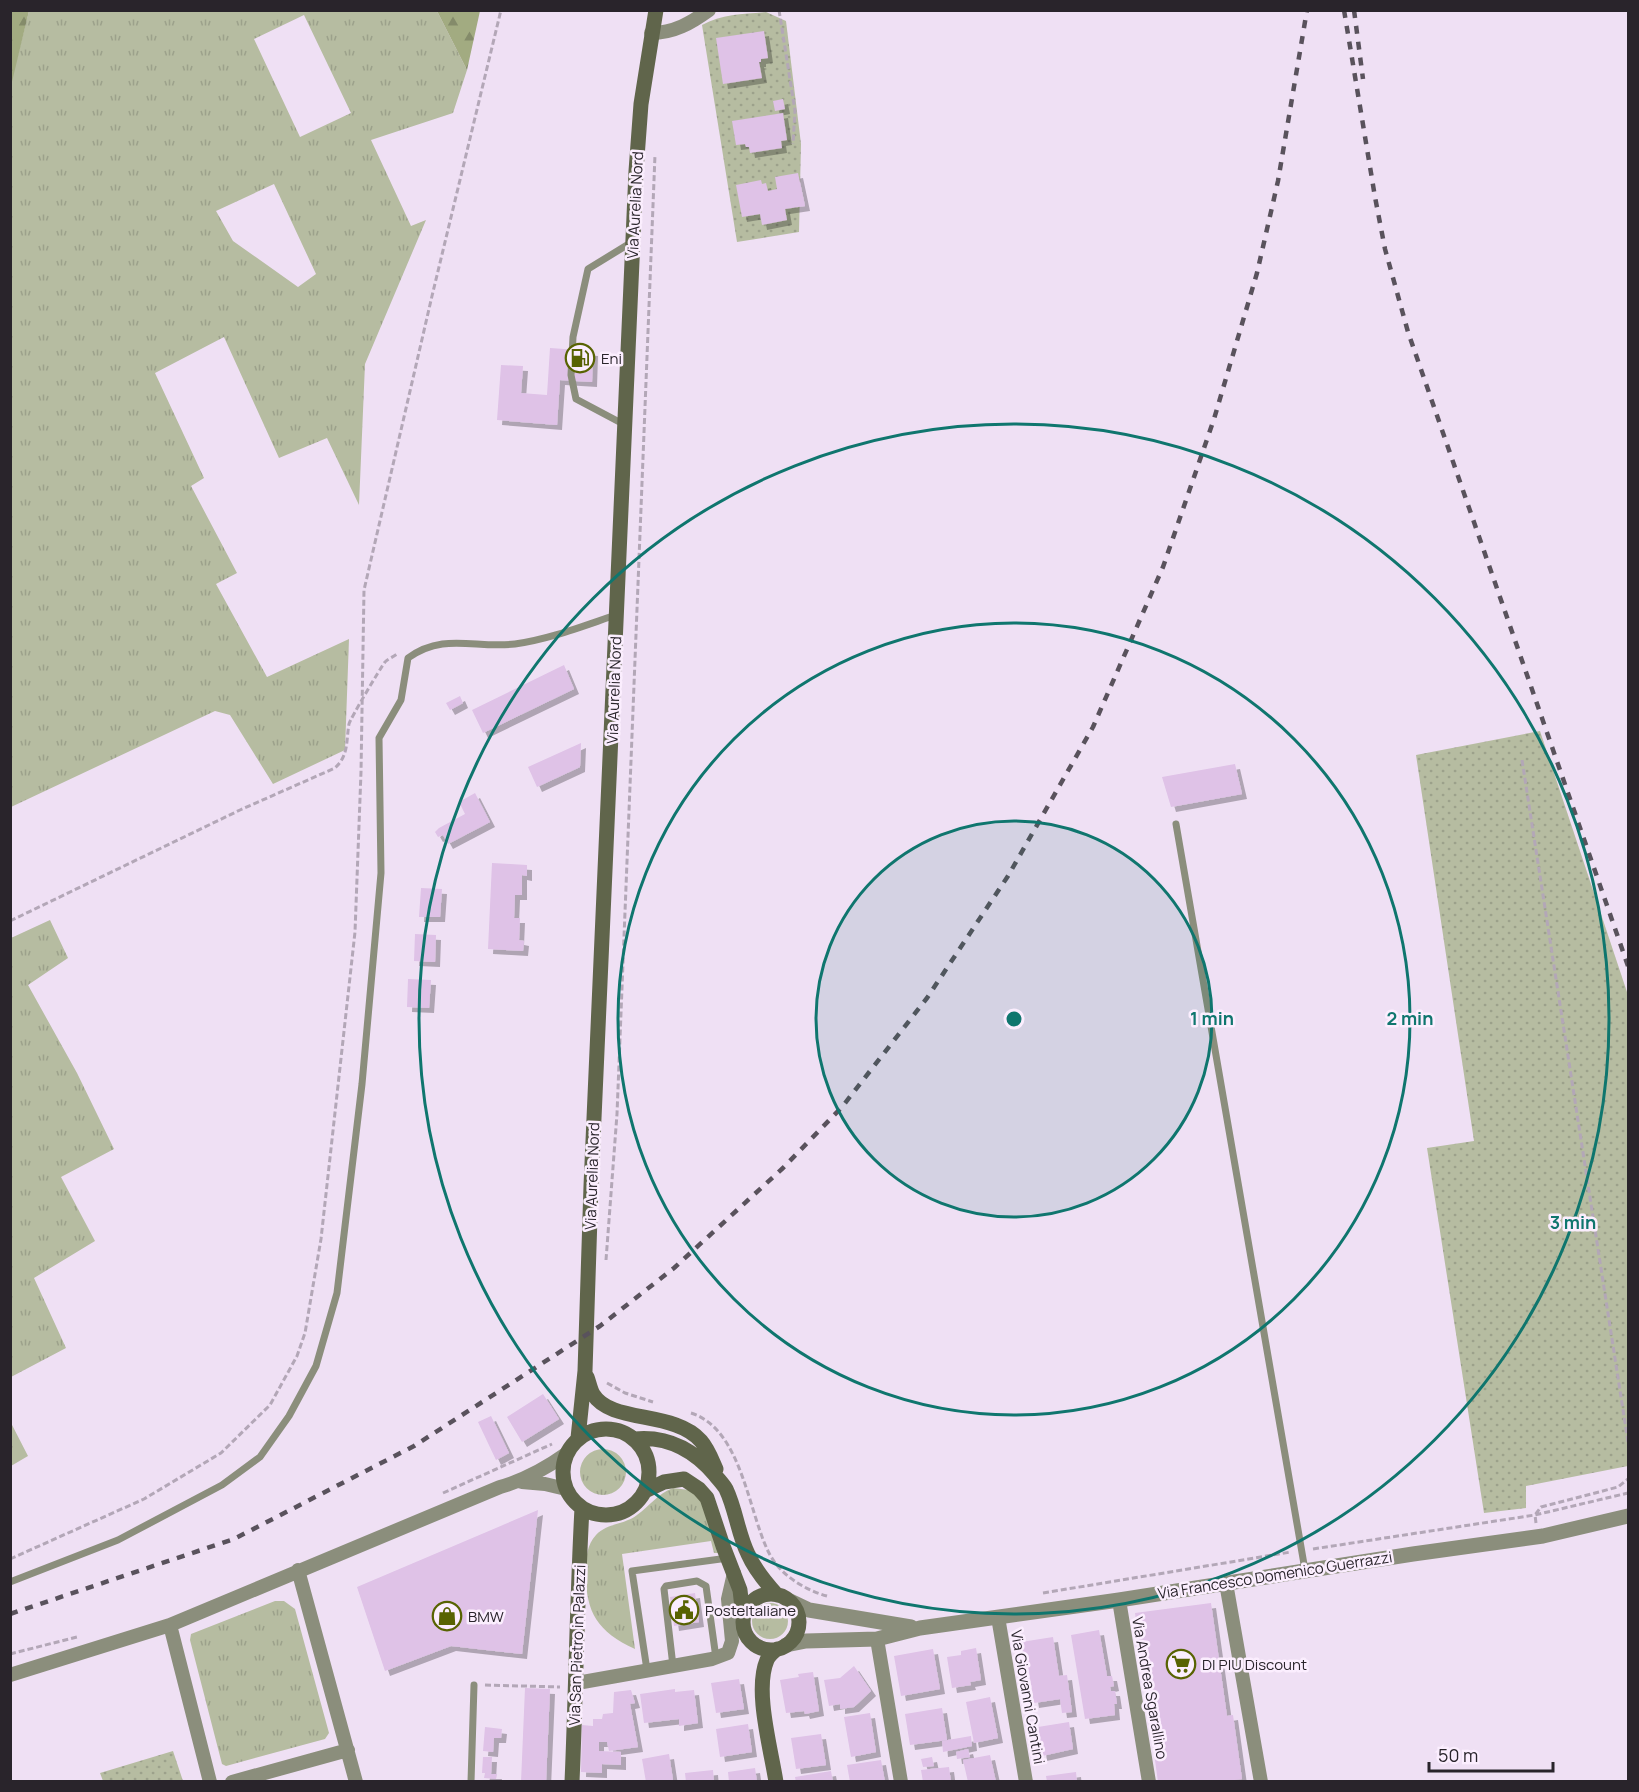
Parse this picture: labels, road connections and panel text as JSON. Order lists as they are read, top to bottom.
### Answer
{
  "streets": {
    "main road": ["Via Aurelia Nord", "Via Francesco Domenico Guerrazzi", "Via San Pietro in Palazzi"],
    "street": ["Via Andrea Sgarallino", "Via Giovanni Cantini"]
  },
  "crossings": [
    ["Via Aurelia Nord", "Via Francesco Domenico Guerrazzi"],
    ["Via Aurelia Nord", "Via San Pietro in Palazzi"],
    ["Via Francesco Domenico Guerrazzi", "Via San Pietro in Palazzi"],
    ["Via Francesco Domenico Guerrazzi", "Via Andrea Sgarallino"],
    ["Via Francesco Domenico Guerrazzi", "Via Giovanni Cantini"]
  ],
  "places": {
    "fuel station": ["Eni"],
    "public building": ["PosteItaliane"],
    "shop": ["BMW"],
    "supermarket": ["DI PIU Discount"]
  },
  "scale_bar": "50 m",
  "rings": ["1 min", "2 min", "3 min"]
}
